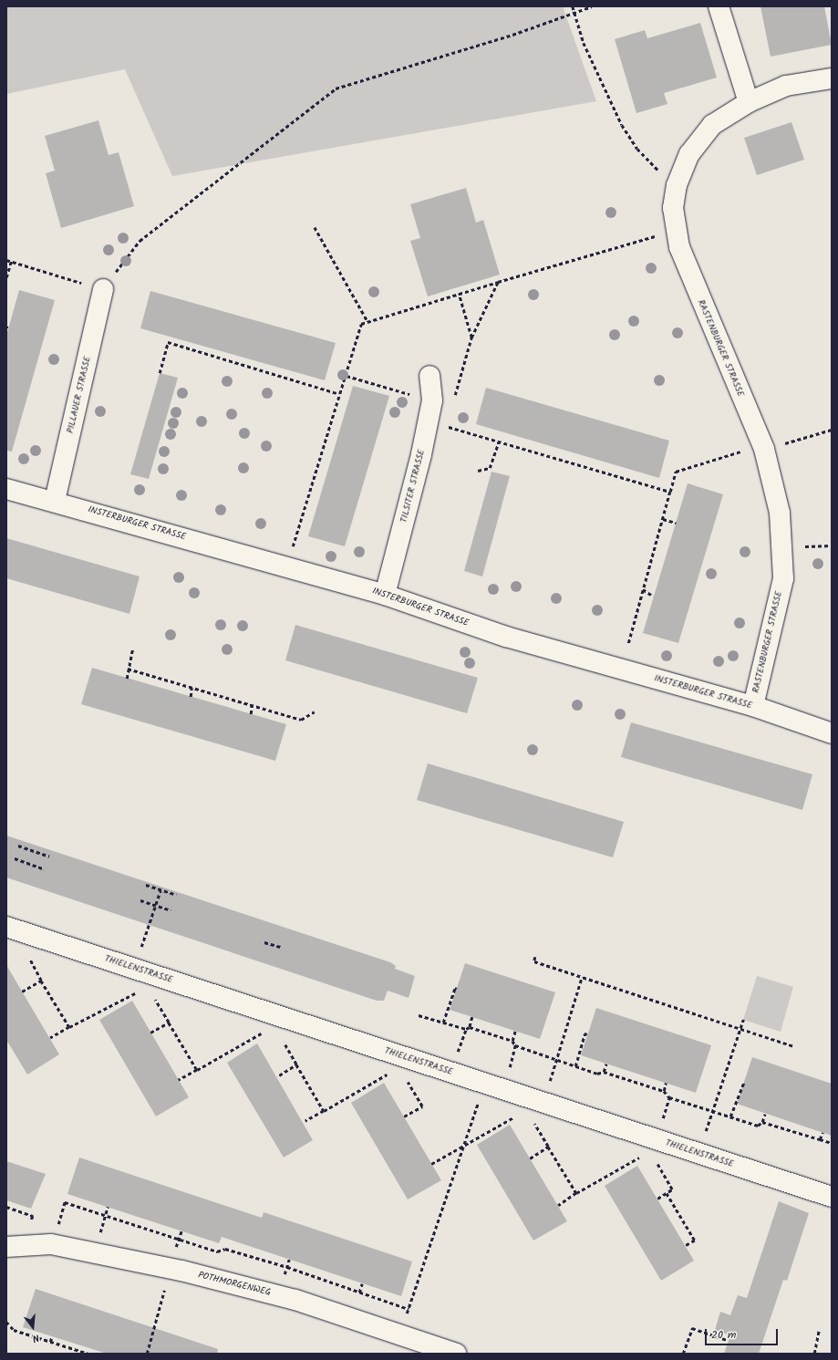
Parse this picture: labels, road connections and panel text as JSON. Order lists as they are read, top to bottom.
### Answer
{
  "streets": {
    "street": [
      "RASTENBURGER STRASSE",
      "PILLAUER STRASSE",
      "TILSITER STRASSE",
      "INSTERBURGER STRASSE",
      "THIELENSTRASSE",
      "POTHMORGENWEG"
    ]
  },
  "crossings": [
    ["RASTENBURGER STRASSE", "INSTERBURGER STRASSE"],
    ["PILLAUER STRASSE", "INSTERBURGER STRASSE"],
    ["TILSITER STRASSE", "INSTERBURGER STRASSE"]
  ],
  "scale_bar": "20 m",
  "north": "bottom"
}
